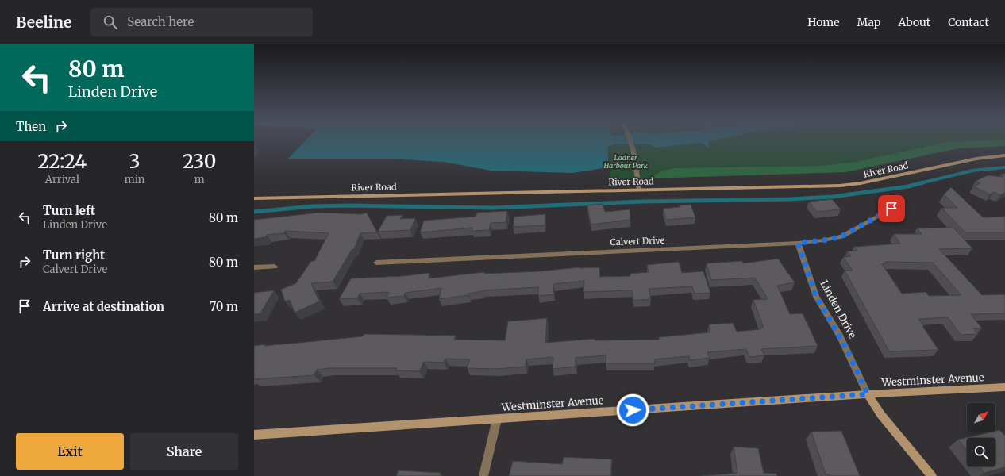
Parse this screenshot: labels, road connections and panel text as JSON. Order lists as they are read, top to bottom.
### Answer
{
  "streets": {
    "street": [
      "River Road",
      "Calvert Drive",
      "Linden Drive",
      "Westminster Avenue"
    ]
  },
  "crossings": [
    ["Calvert Drive", "Linden Drive"],
    ["Linden Drive", "Westminster Avenue"]
  ],
  "parks": ["Ladner Harbour Park"],
  "north": "top right",
  "page": {
    "header": "Beeline",
    "search": "Search here",
    "nav": [
      "Home",
      "Map",
      "About",
      "Contact"
    ],
    "turn": ["80 m", "Linden Drive"],
    "then": "Then",
    "eta": [
      "22:24",
      "Arrival",
      "3",
      "min",
      "230",
      "m"
    ],
    "list": [
      {
        "name": "Turn left",
        "note": "Linden Drive",
        "value": "80 m"
      },
      {
        "name": "Turn right",
        "note": "Calvert Drive",
        "value": "80 m"
      },
      {
        "name": "Arrive at destination",
        "value": "70 m"
      }
    ],
    "buttons": ["Exit", "Share"]
  }
}
